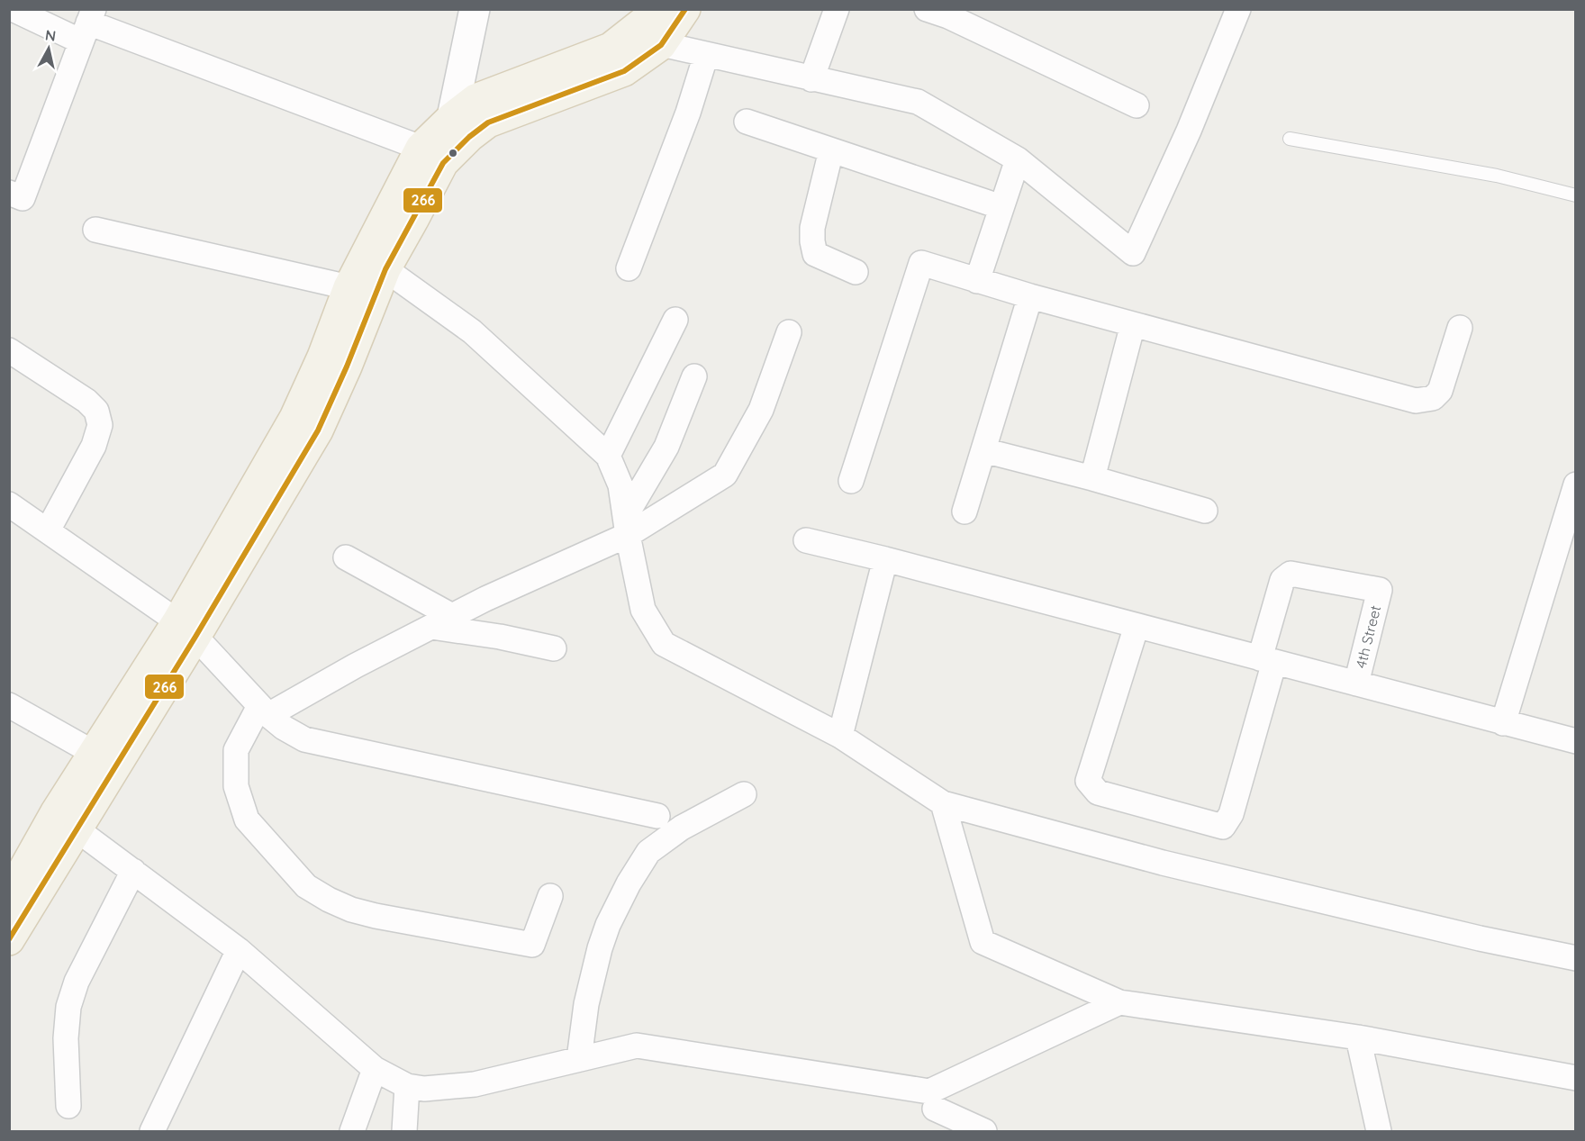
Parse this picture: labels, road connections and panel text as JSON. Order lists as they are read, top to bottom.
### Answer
{
  "streets": {
    "street": ["4th Street"]
  },
  "lines": ["transit line 266"],
  "north": "top"
}
